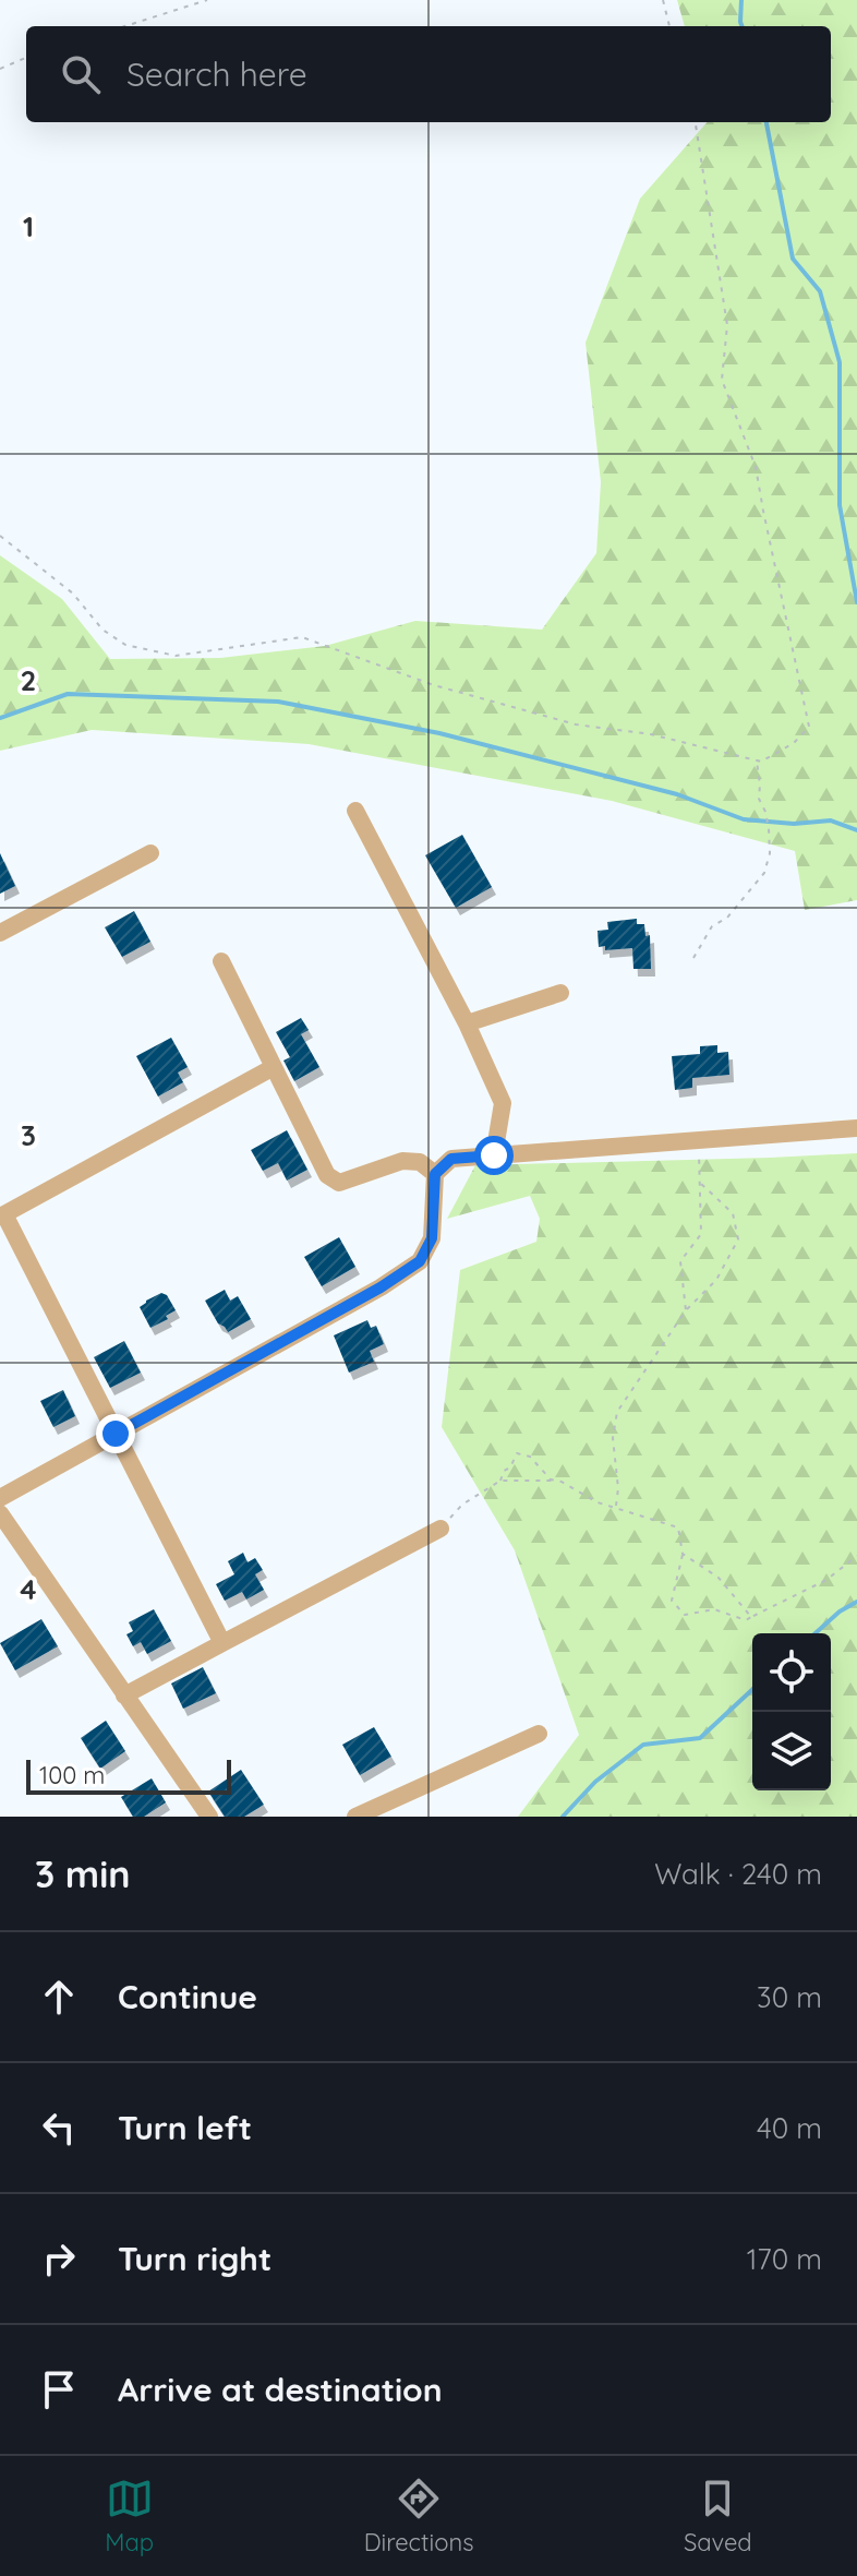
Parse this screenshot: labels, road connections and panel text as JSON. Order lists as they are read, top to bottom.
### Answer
{
  "scale_bar": "100 m",
  "page": {
    "search": "Search here",
    "scale": "100 m",
    "heading": ["3 min", "Walk · 240 m"],
    "list": [
      ["Continue", "30 m"],
      ["Turn left", "40 m"],
      ["Turn right", "170 m"],
      "Arrive at destination"
    ],
    "nav": ["Map", "Directions", "Saved"]
  },
  "grid": {
    "rows": [
      "1",
      "2",
      "3",
      "4"
    ]
  }
}
